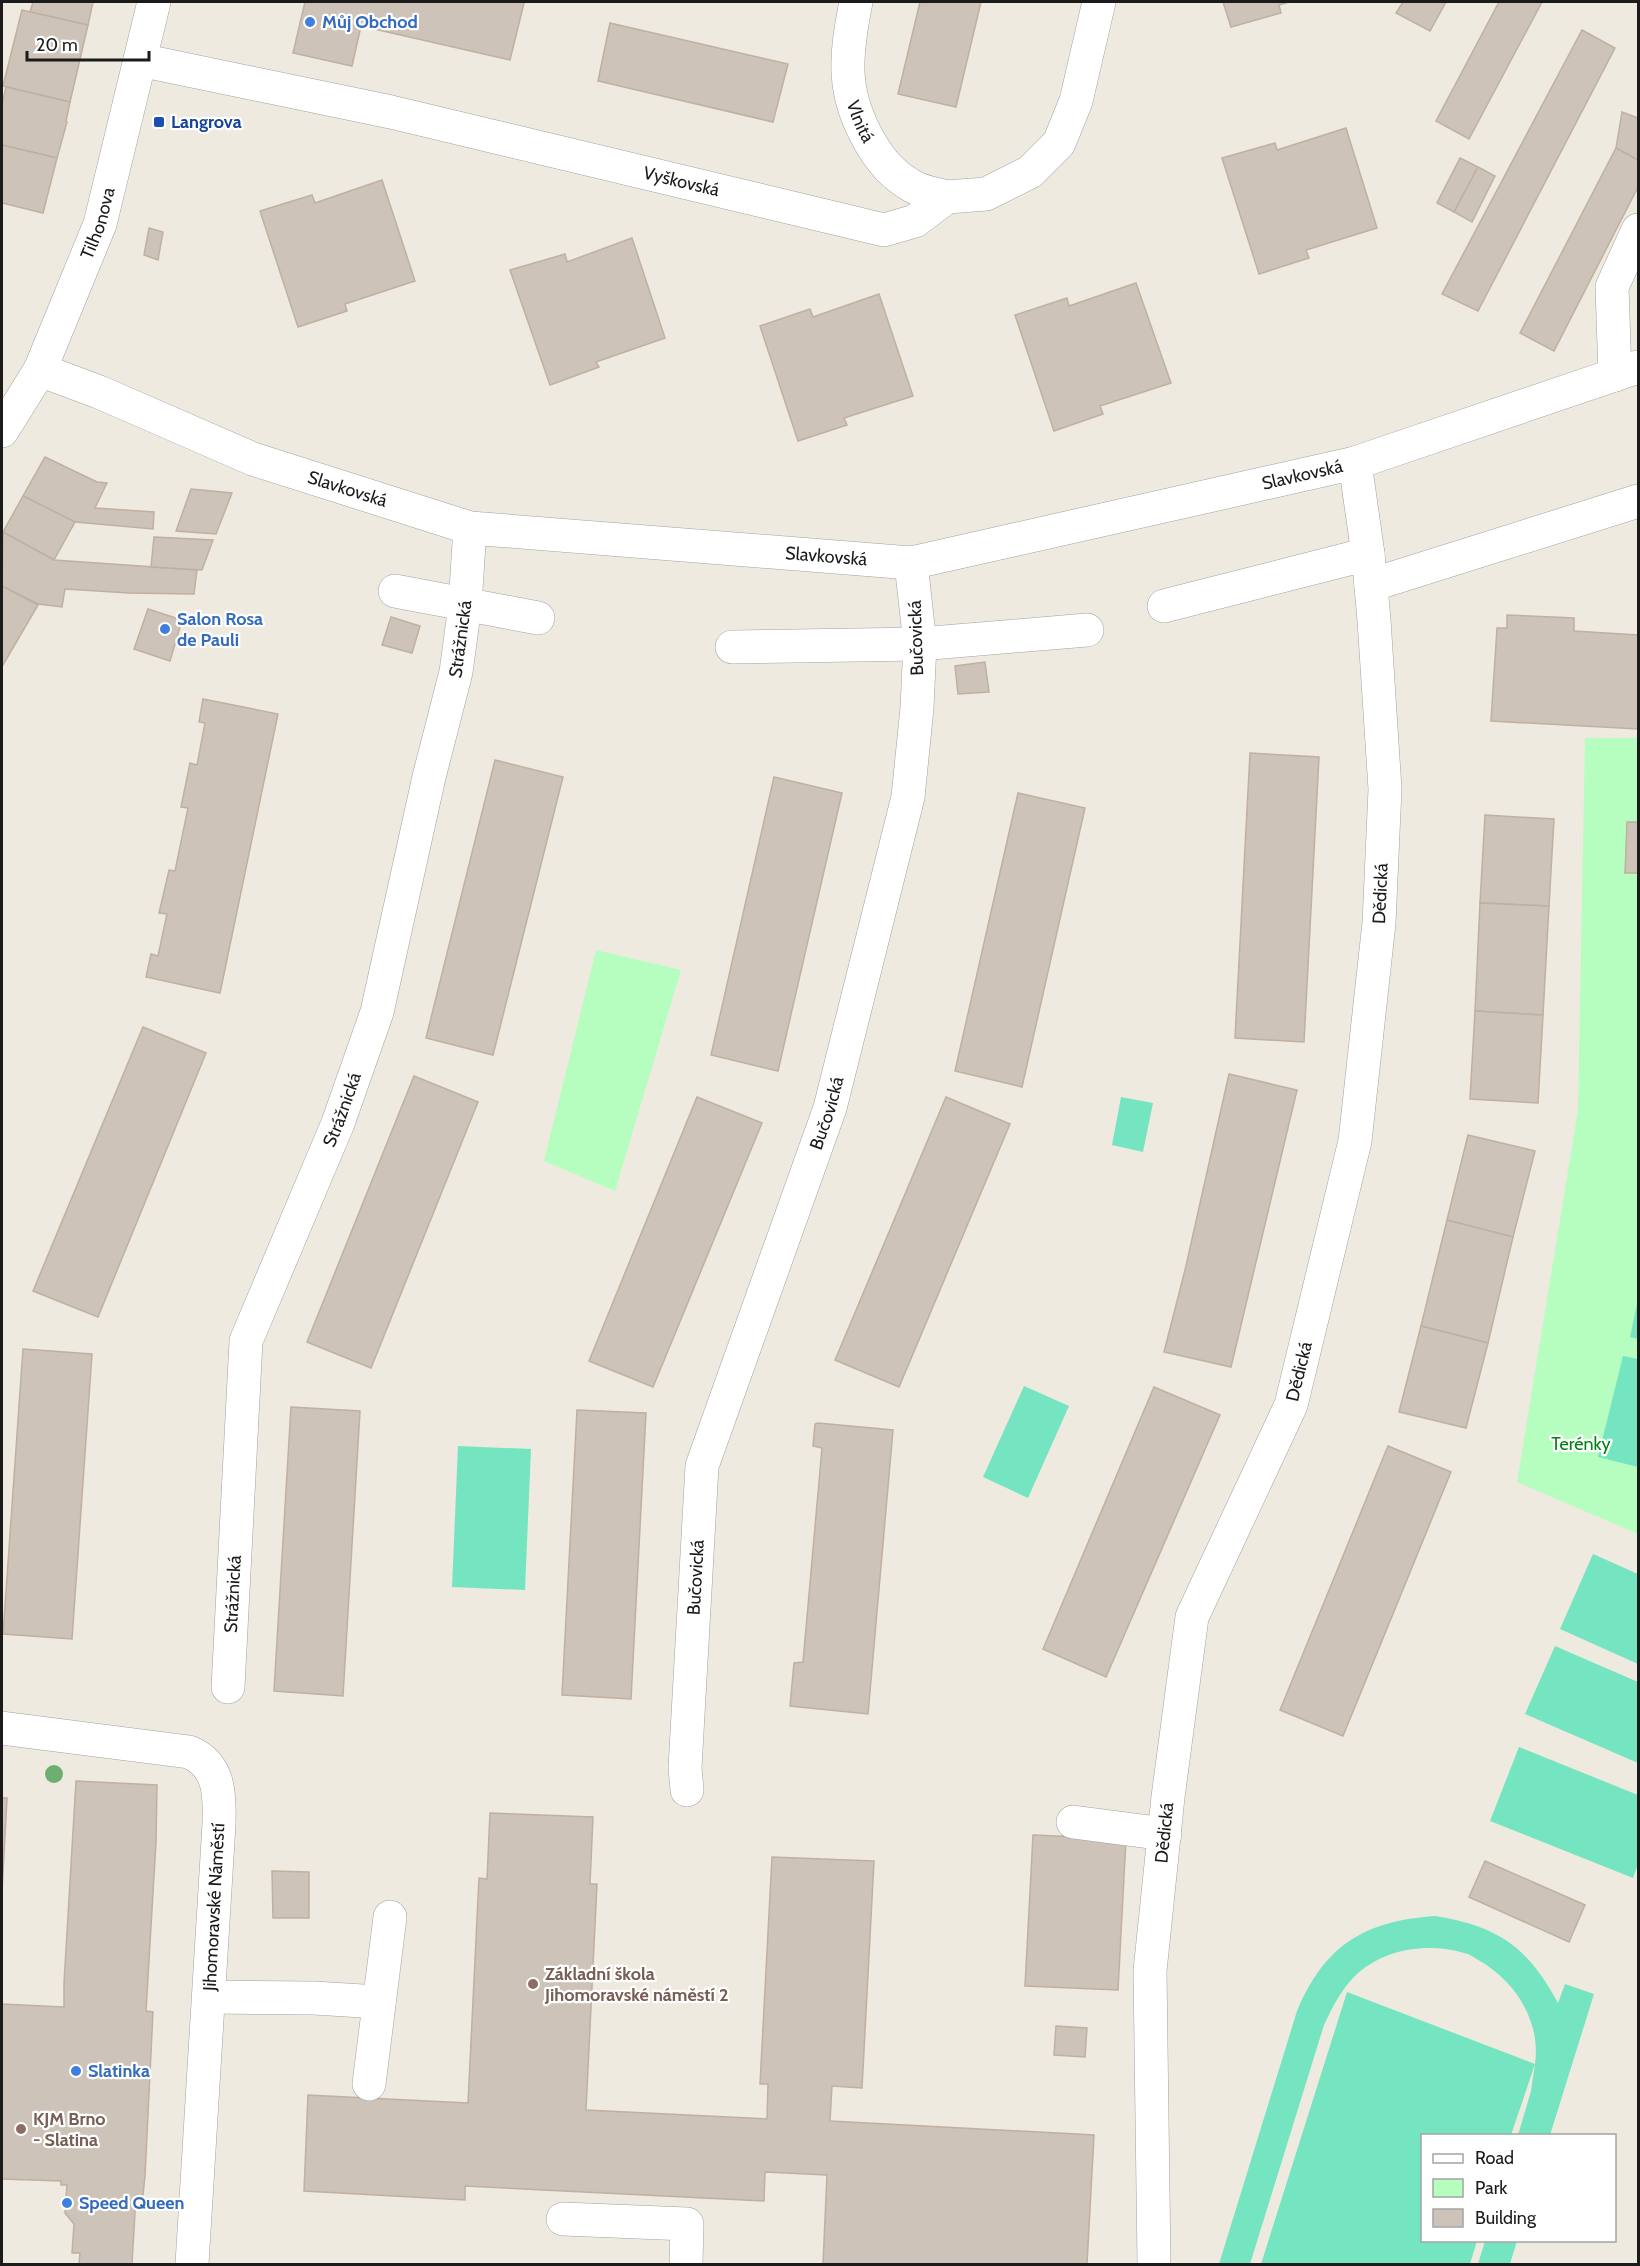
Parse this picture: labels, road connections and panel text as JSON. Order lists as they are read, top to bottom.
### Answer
{
  "streets": {
    "street": [
      "Vlnitá",
      "Vyškovská",
      "Tilhonova",
      "Slavkovská",
      "Bučovická",
      "Strážnická",
      "Dědická",
      "Jihomoravské Náměstí"
    ]
  },
  "crossings": [
    ["Vlnitá", "Vyškovská"],
    ["Vyškovská", "Tilhonova"],
    ["Tilhonova", "Slavkovská"],
    ["Slavkovská", "Bučovická"],
    ["Slavkovská", "Strážnická"],
    ["Slavkovská", "Dědická"]
  ],
  "parks": ["Terénky"],
  "places": {
    "other": [
      "Můj Obchod",
      "Salon Rosa de Pauli",
      "Základní škola Jihomoravské náměstí 2",
      "Slatinka",
      "KJM Brno - Slatina",
      "Speed Queen"
    ],
    "transit": ["Langrova"]
  },
  "legend": ["Road", "Park", "Building"],
  "scale_bar": "20 m"
}
